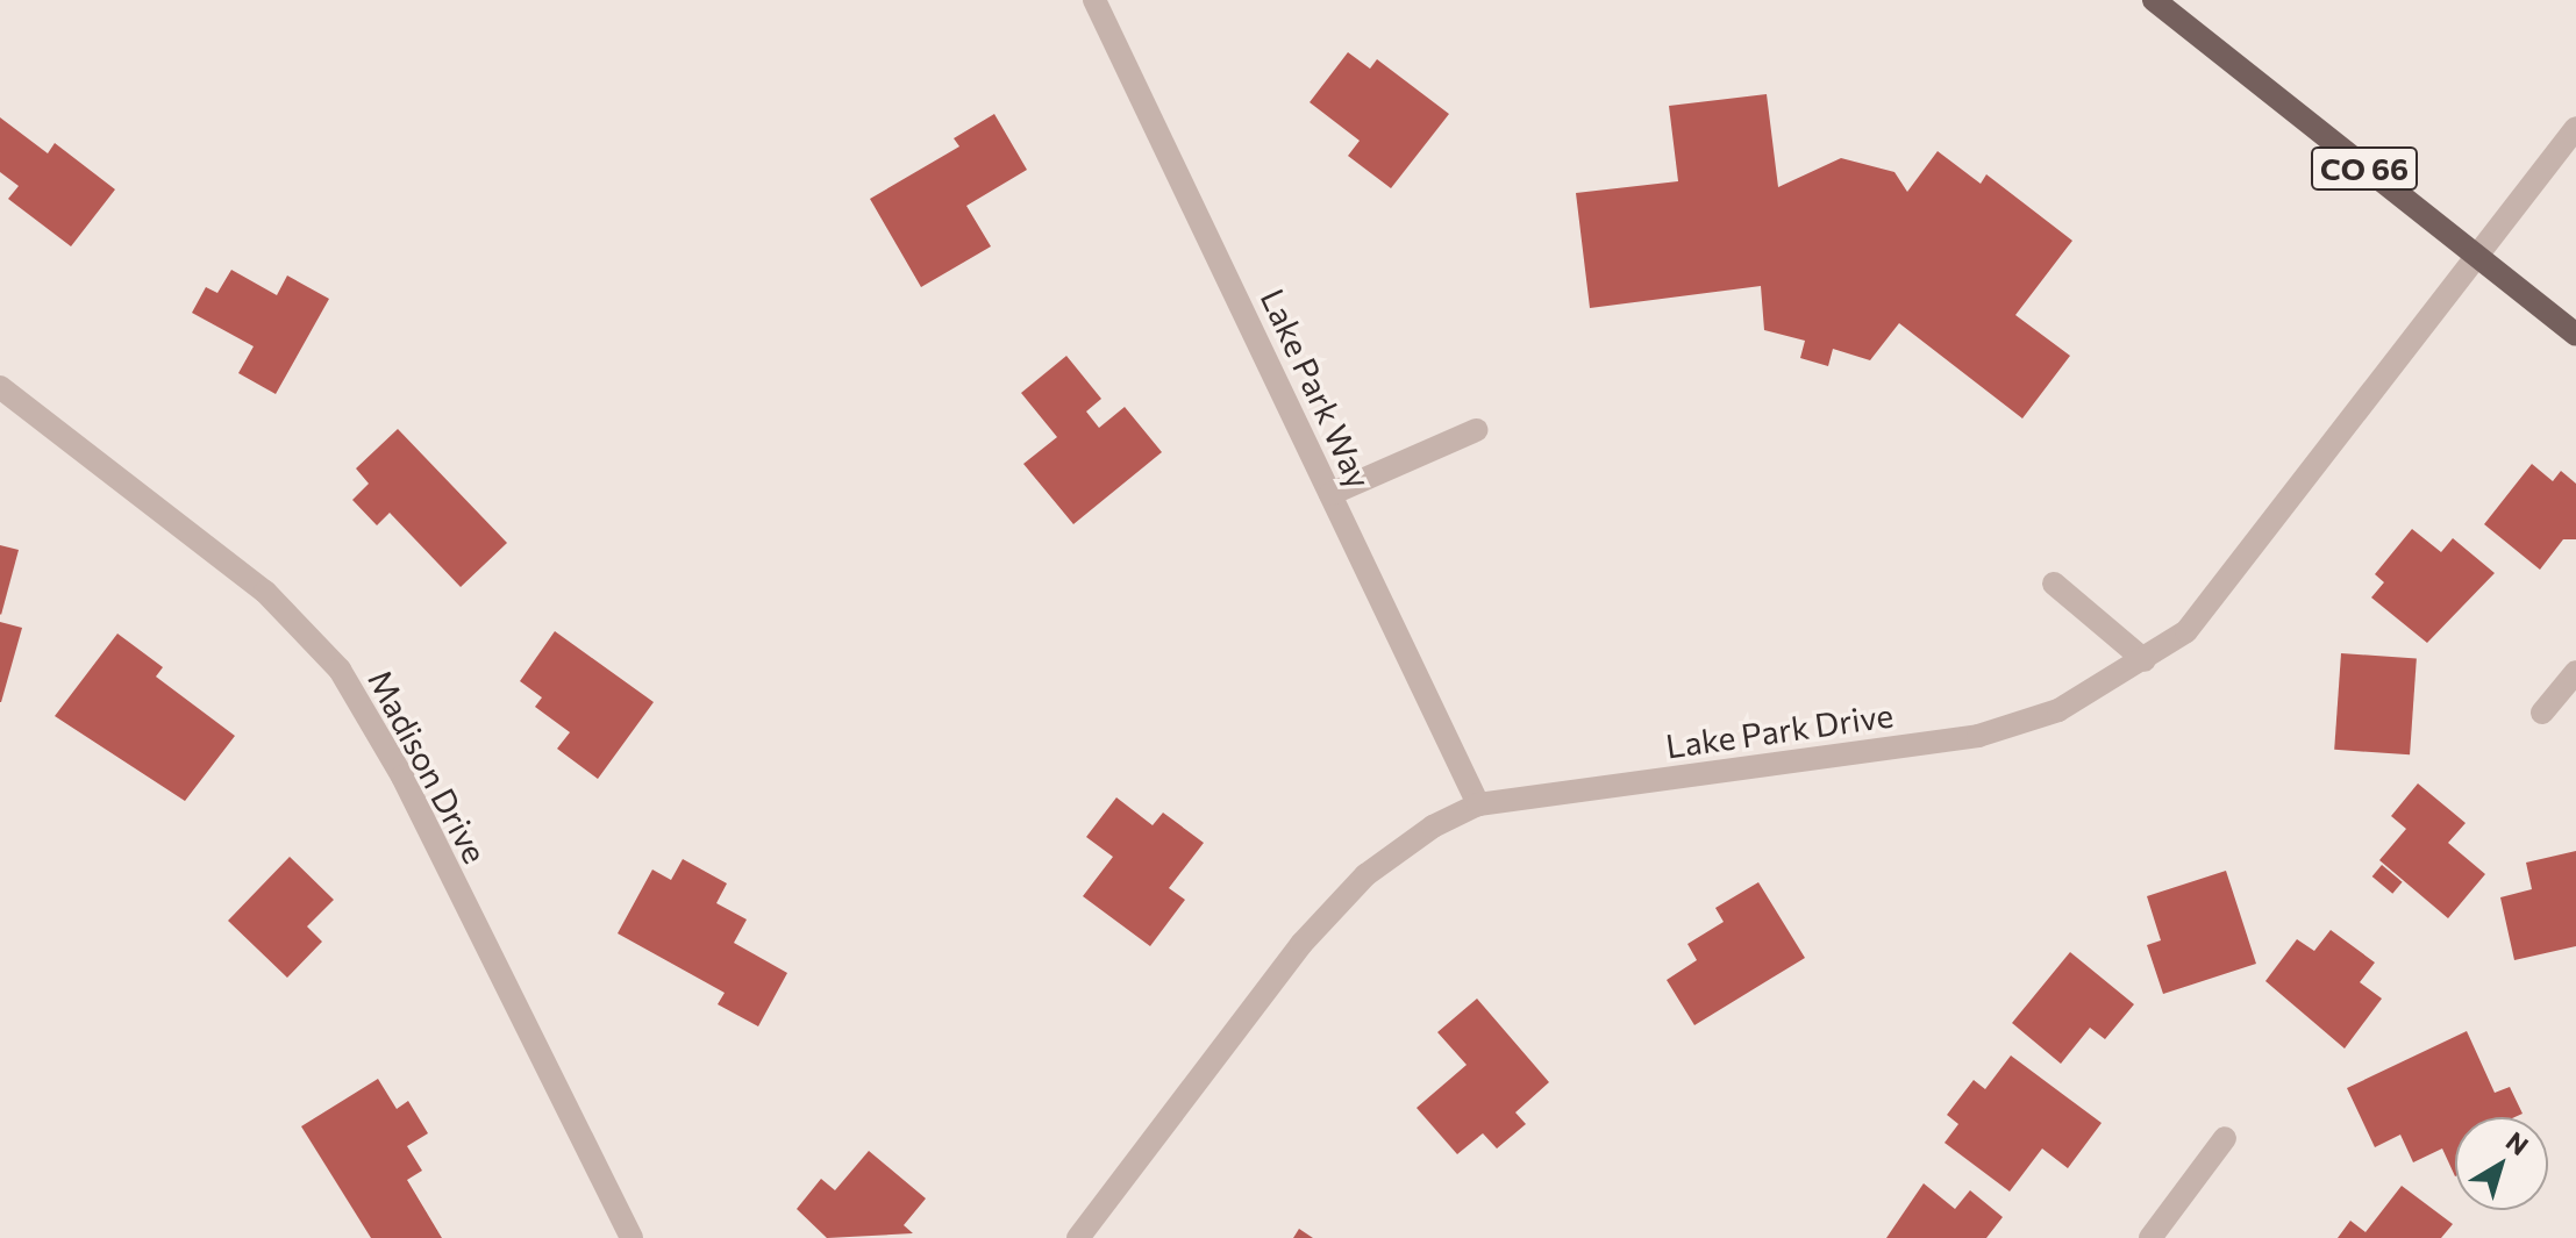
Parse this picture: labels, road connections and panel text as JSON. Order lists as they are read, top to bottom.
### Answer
{
  "streets": {
    "main road": ["CO 66"],
    "street": ["Lake Park Way", "Lake Park Drive", "Madison Drive"]
  },
  "crossings": [
    ["CO 66", "Lake Park Drive"],
    ["Lake Park Way", "Lake Park Drive"]
  ],
  "north": "top right"
}
